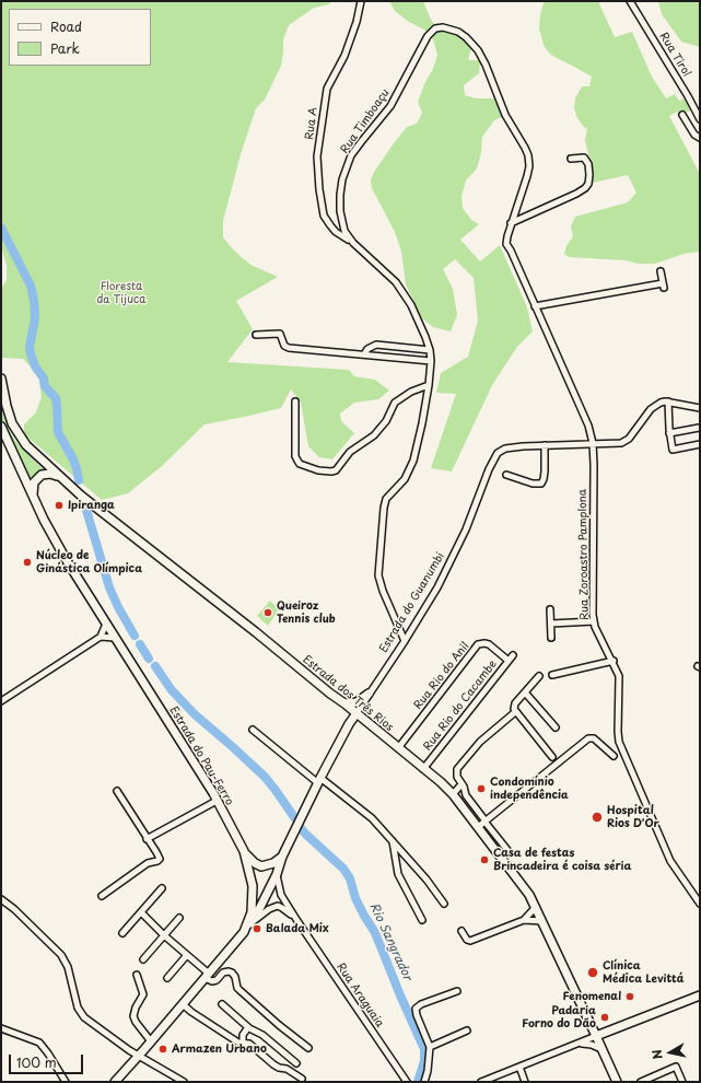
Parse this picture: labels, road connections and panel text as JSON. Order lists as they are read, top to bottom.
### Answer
{
  "streets": {
    "main road": ["Estrada do Guanumbi", "Estrada dos Três Rios", "Estrada do Pau-Ferro"],
    "street": [
      "Rua Tirol",
      "Rua Timboaçu",
      "Rua A",
      "Rua Zoroastro Pamplona",
      "Rua Rio do Anil",
      "Rua Rio do Cacambe",
      "Rua Araguaia"
    ]
  },
  "crossings": [
    ["Rua Timboaçu", "Rua A"],
    ["Rua Timboaçu", "Rua Zoroastro Pamplona"],
    ["Rua Timboaçu", "Estrada do Guanumbi"],
    ["Rua Zoroastro Pamplona", "Estrada do Guanumbi"],
    ["Estrada do Guanumbi", "Estrada dos Três Rios"],
    ["Estrada do Guanumbi", "Estrada do Pau-Ferro"],
    ["Estrada do Guanumbi", "Rua Araguaia"],
    ["Rua Rio do Anil", "Estrada dos Três Rios"],
    ["Rua Rio do Anil", "Rua Rio do Cacambe"],
    ["Estrada dos Três Rios", "Rua Rio do Cacambe"]
  ],
  "water": ["Rio Sangrador"],
  "parks": ["Floresta da Tijuca"],
  "places": [
    "Ipiranga",
    "Núcleo de Ginástica Olímpica",
    "Queiroz Tennis club",
    "Condomínio independência",
    "Hospital Rios D'Or",
    "Casa de festas Brincadeira é coisa séria",
    "Balada Mix",
    "Clínica Médica Levittá",
    "Fenomenal",
    "Padaria Forno do Dão",
    "Armazen Urbano"
  ],
  "legend": ["Road", "Park"],
  "scale_bar": "100 m",
  "north": "left"
}
